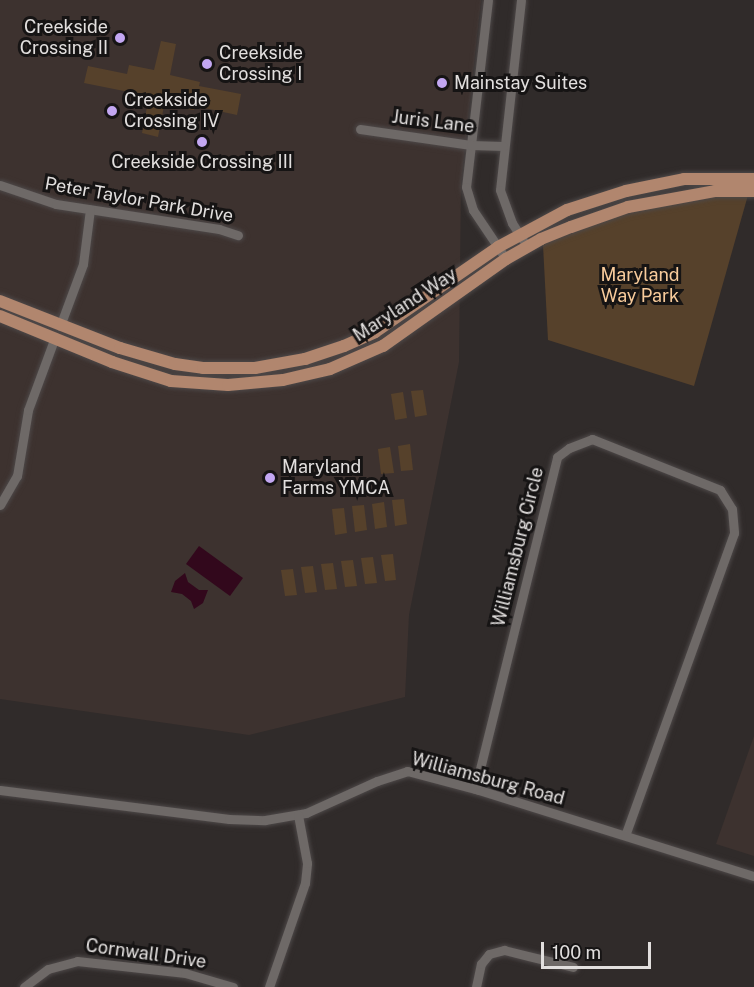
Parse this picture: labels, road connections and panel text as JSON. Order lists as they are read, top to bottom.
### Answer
{
  "streets": {
    "main road": ["Maryland Way"],
    "street": [
      "Juris Lane",
      "Peter Taylor Park Drive",
      "Williamsburg Circle",
      "Williamsburg Road",
      "Cornwall Drive"
    ]
  },
  "crossings": [
    ["Williamsburg Circle", "Williamsburg Road"]
  ],
  "parks": ["Maryland Way Park"],
  "places": [
    "Creekside Crossing II",
    "Creekside Crossing I",
    "Mainstay Suites",
    "Creekside Crossing IV",
    "Creekside Crossing III",
    "Maryland Farms YMCA"
  ],
  "scale_bar": "100 m"
}
